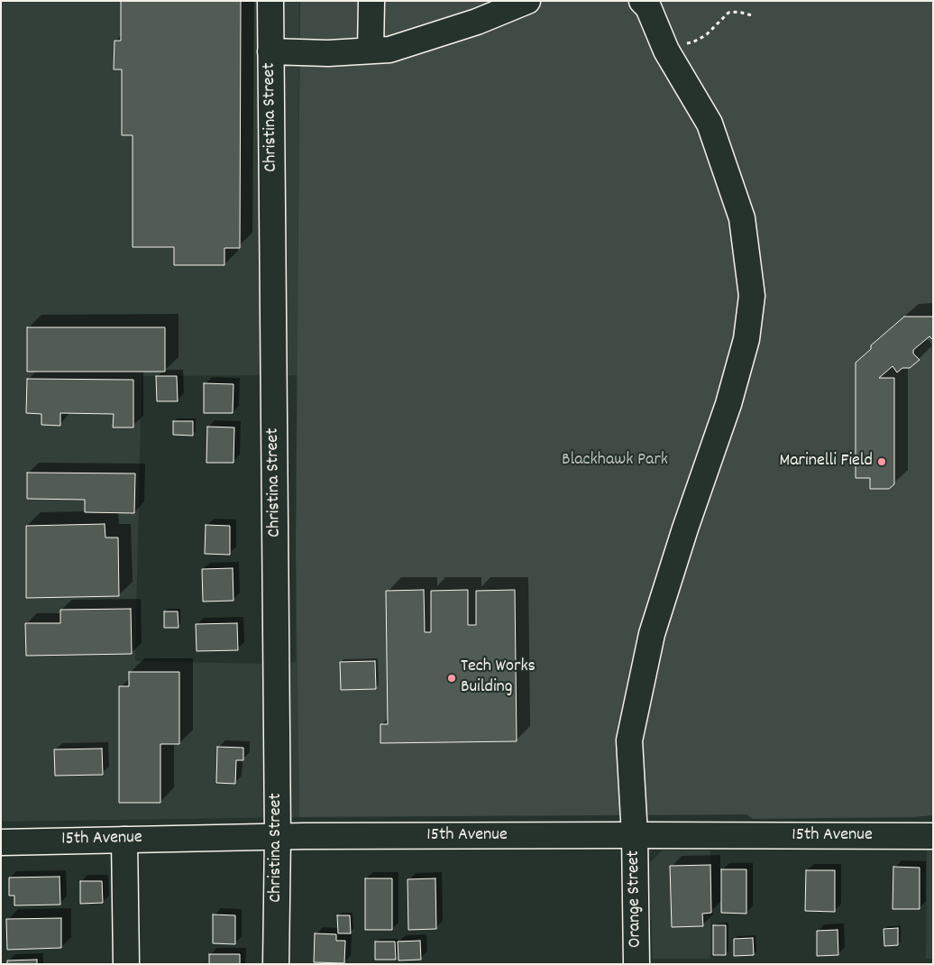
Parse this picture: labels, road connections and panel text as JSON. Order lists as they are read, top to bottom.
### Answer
{
  "streets": {
    "street": ["Christina Street", "15th Avenue", "Orange Street"]
  },
  "crossings": [
    ["Christina Street", "15th Avenue"],
    ["15th Avenue", "Orange Street"]
  ],
  "parks": ["Blackhawk Park"],
  "places": ["Marinelli Field", "Tech Works Building"]
}
